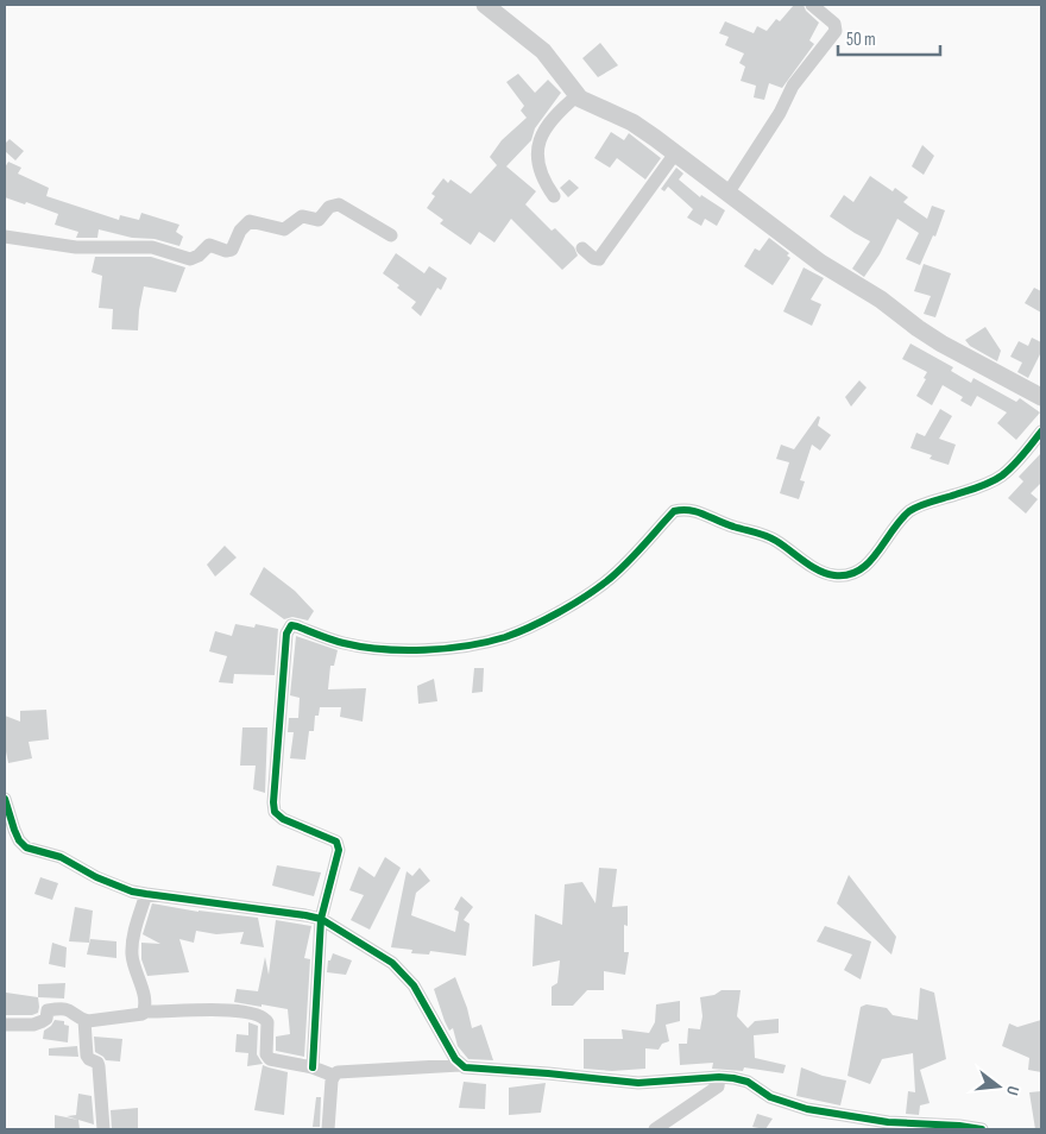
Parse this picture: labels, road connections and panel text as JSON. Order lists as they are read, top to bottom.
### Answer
{
  "scale_bar": "50 m",
  "north": "right"
}
